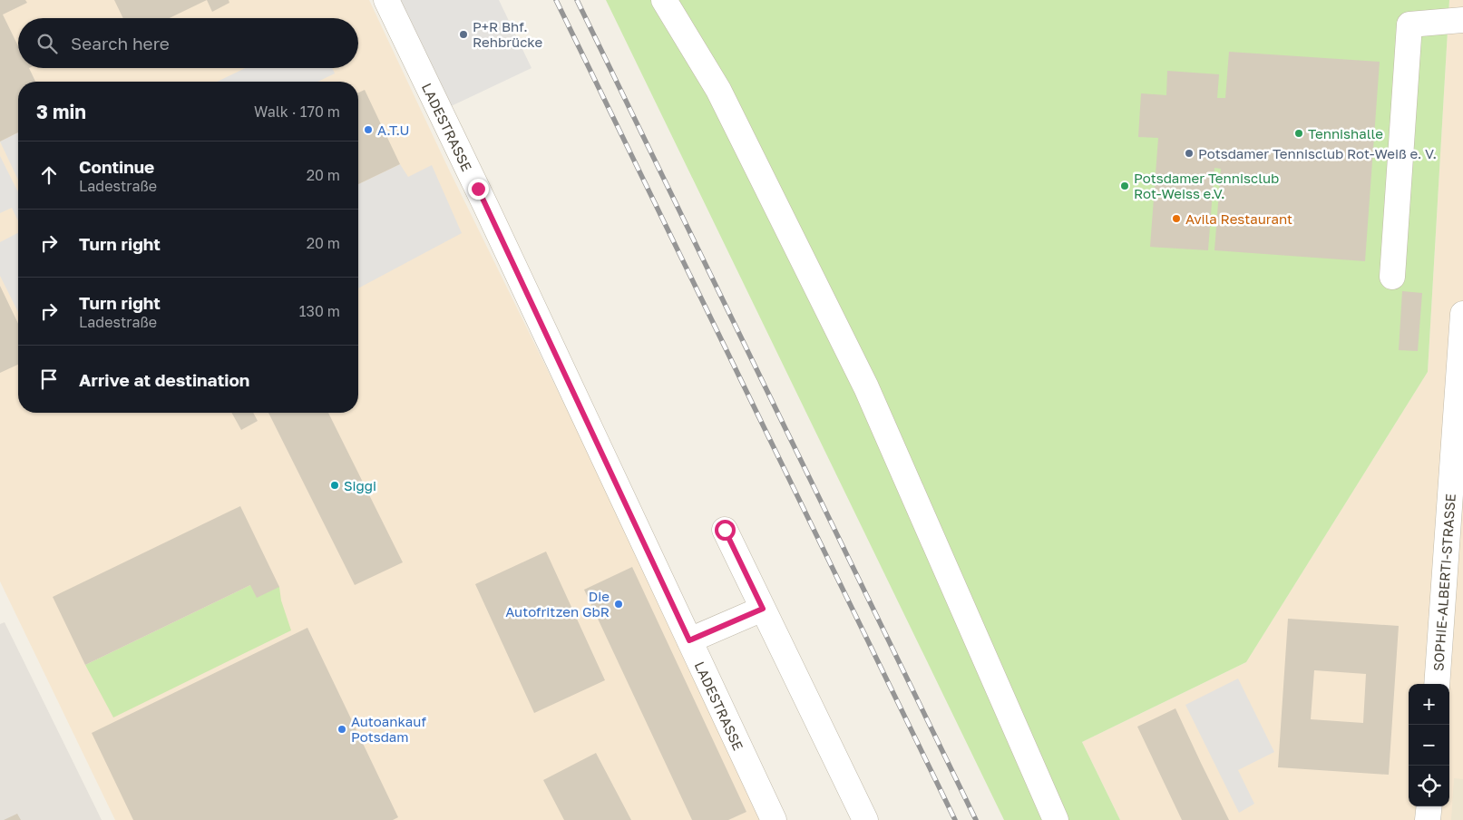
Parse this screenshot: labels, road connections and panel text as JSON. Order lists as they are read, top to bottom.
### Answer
{
  "streets": {
    "street": ["LADESTRASSE", "SOPHIE-ALBERTI-STRASSE"]
  },
  "places": [
    "P+R Bhf. Rehbrücke",
    "A.T.U",
    "Tennishalle",
    "Potsdamer Tennisclub Rot-Weiß e. V.",
    "Potsdamer Tennisclub Rot-Weiss e.V.",
    "Avila Restaurant",
    "Siggi",
    "Die Autofritzen GbR",
    "Autoankauf Potsdam"
  ],
  "page": {
    "search": "Search here",
    "heading": ["3 min", "Walk · 170 m"],
    "list": [
      ["Continue", "Ladestraße", "20 m"],
      ["Turn right", "20 m"],
      ["Turn right", "Ladestraße", "130 m"],
      "Arrive at destination"
    ],
    "map_buttons": ["+", "−"]
  }
}
